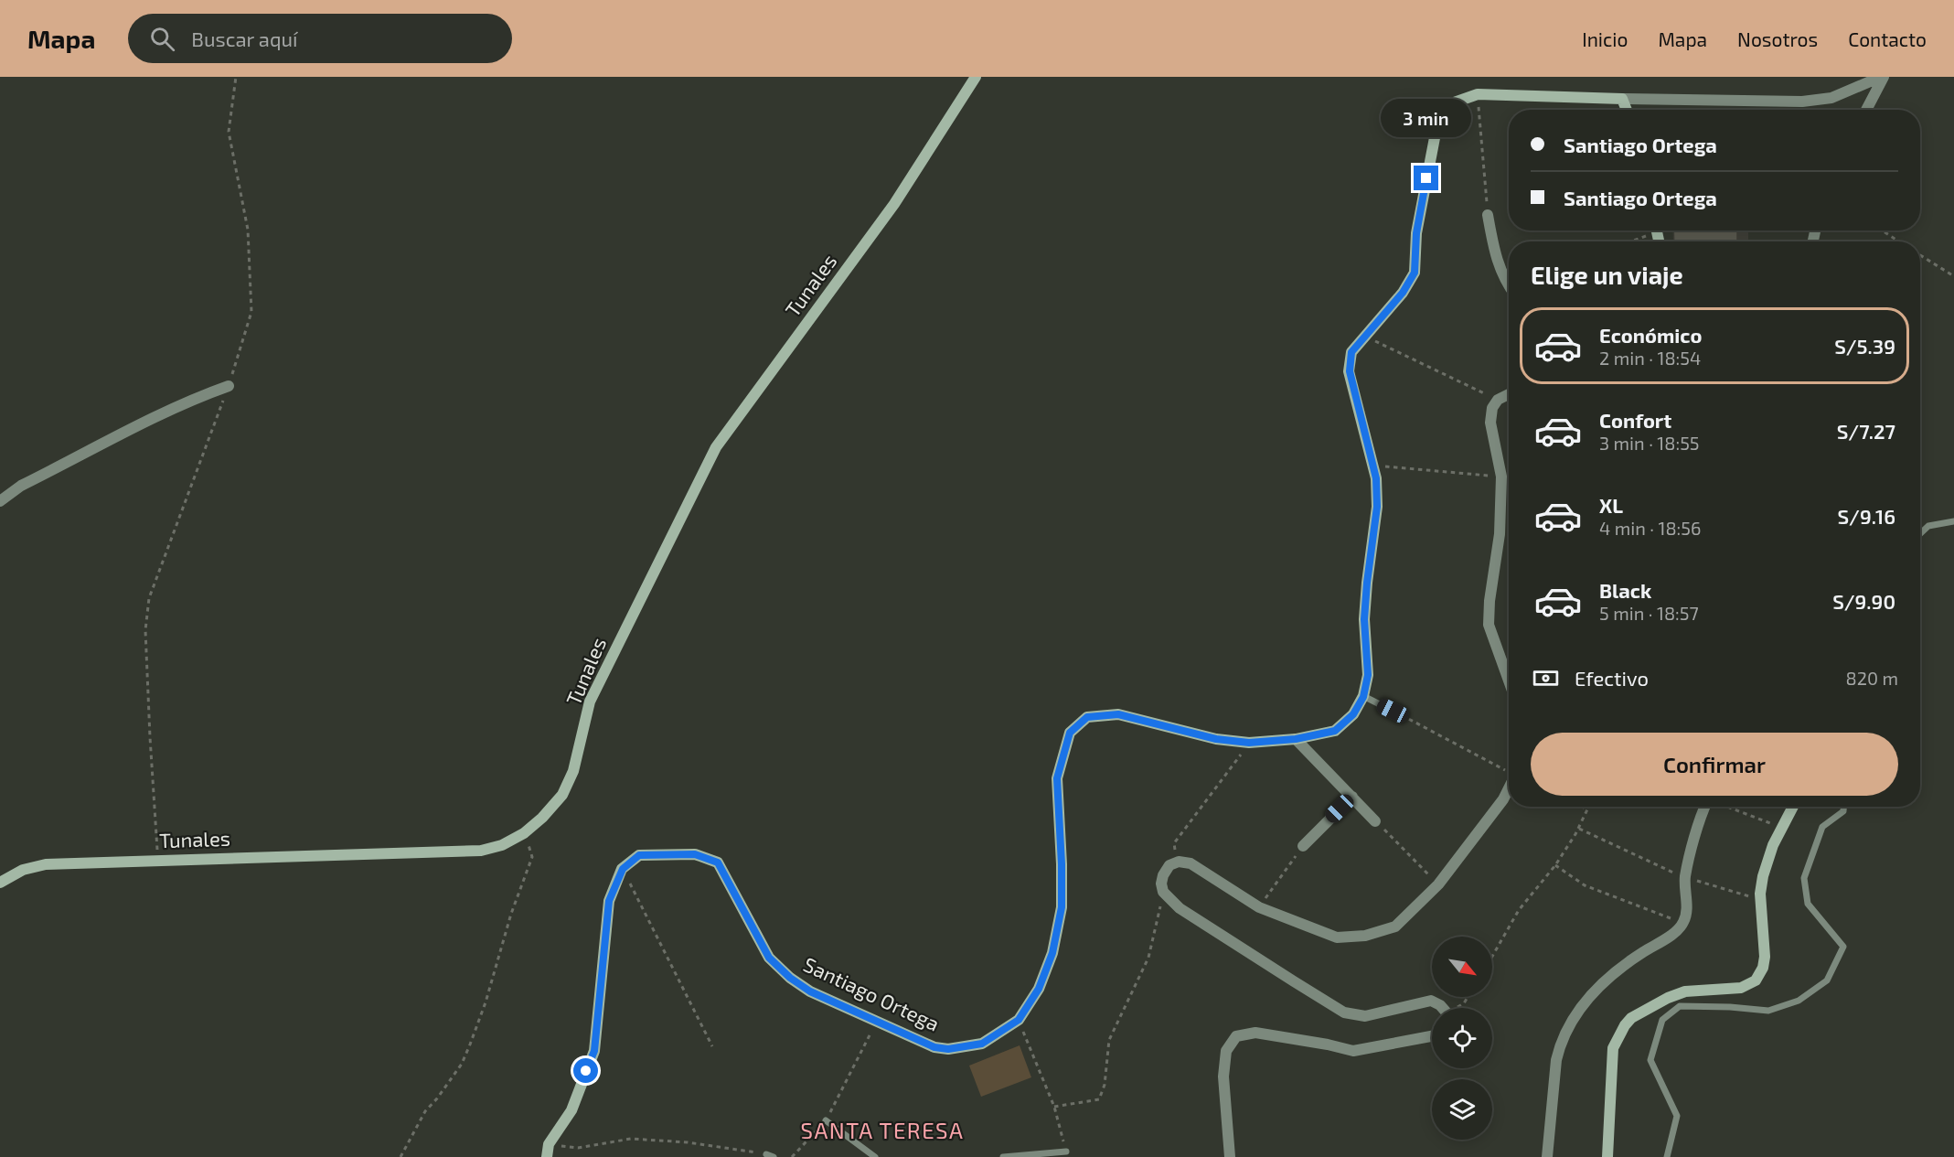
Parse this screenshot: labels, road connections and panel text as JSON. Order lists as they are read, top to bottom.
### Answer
{
  "streets": {
    "street": ["Tunales", "Santiago Ortega"]
  },
  "districts": ["SANTA TERESA"],
  "north": "bottom right",
  "page": {
    "header": "Mapa",
    "search": "Buscar aquí",
    "nav": [
      "Inicio",
      "Mapa",
      "Nosotros",
      "Contacto"
    ],
    "bubble": "3 min",
    "banner": ["Santiago Ortega", "Santiago Ortega"],
    "heading": "Elige un viaje",
    "list": [
      {
        "name": "Económico",
        "note": "2 min · 18:54",
        "value": "S/5.39"
      },
      {
        "name": "Confort",
        "note": "3 min · 18:55",
        "value": "S/7.27"
      },
      {
        "name": "XL",
        "note": "4 min · 18:56",
        "value": "S/9.16"
      },
      {
        "name": "Black",
        "note": "5 min · 18:57",
        "value": "S/9.90"
      }
    ],
    "pay": ["Efectivo", "820 m"],
    "buttons": "Confirmar"
  }
}
